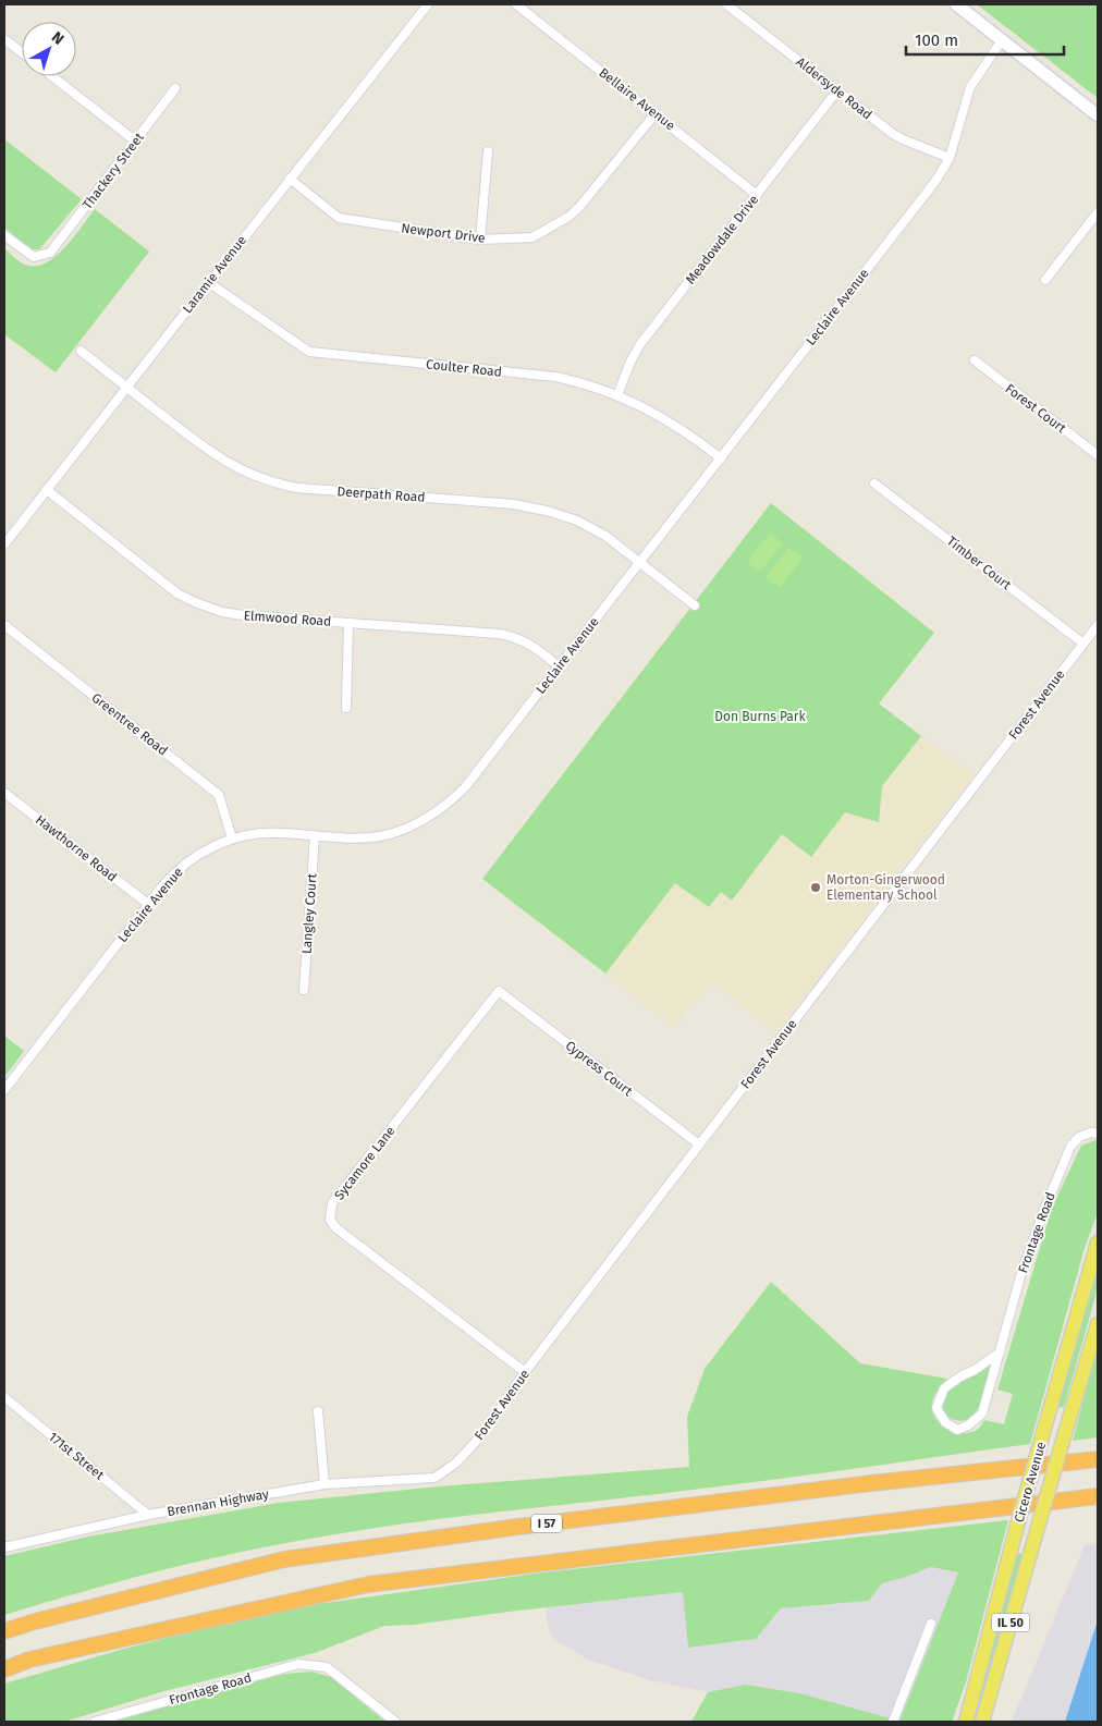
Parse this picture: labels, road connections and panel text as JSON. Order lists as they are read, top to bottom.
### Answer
{
  "streets": {
    "highway": ["I 57"],
    "main road": ["Cicero Avenue", "IL 50"],
    "street": [
      "Aldersyde Road",
      "Bellaire Avenue",
      "Thackery Street",
      "Newport Drive",
      "Meadowdale Drive",
      "Laramie Avenue",
      "Leclaire Avenue",
      "Coulter Road",
      "Forest Court",
      "Deerpath Road",
      "Timber Court",
      "Elmwood Road",
      "Forest Avenue",
      "Greentree Road",
      "Hawthorne Road",
      "Langley Court",
      "Cypress Court",
      "Sycamore Lane",
      "Frontage Road",
      "171st Street",
      "Brennan Highway"
    ]
  },
  "crossings": [
    ["Aldersyde Road", "Meadowdale Drive"],
    ["Aldersyde Road", "Leclaire Avenue"],
    ["Bellaire Avenue", "Newport Drive"],
    ["Bellaire Avenue", "Meadowdale Drive"],
    ["Newport Drive", "Laramie Avenue"],
    ["Meadowdale Drive", "Coulter Road"],
    ["Laramie Avenue", "Coulter Road"],
    ["Laramie Avenue", "Deerpath Road"],
    ["Laramie Avenue", "Elmwood Road"],
    ["Leclaire Avenue", "Coulter Road"],
    ["Leclaire Avenue", "Deerpath Road"],
    ["Leclaire Avenue", "Elmwood Road"],
    ["Leclaire Avenue", "Greentree Road"],
    ["Leclaire Avenue", "Hawthorne Road"],
    ["Leclaire Avenue", "Langley Court"],
    ["Timber Court", "Forest Avenue"],
    ["Forest Avenue", "Cypress Court"],
    ["Forest Avenue", "Sycamore Lane"],
    ["Forest Avenue", "Brennan Highway"],
    ["Cypress Court", "Sycamore Lane"],
    ["171st Street", "Brennan Highway"]
  ],
  "parks": ["Don Burns Park"],
  "places": ["Morton-Gingerwood Elementary School"],
  "scale_bar": "100 m",
  "north": "top right"
}
